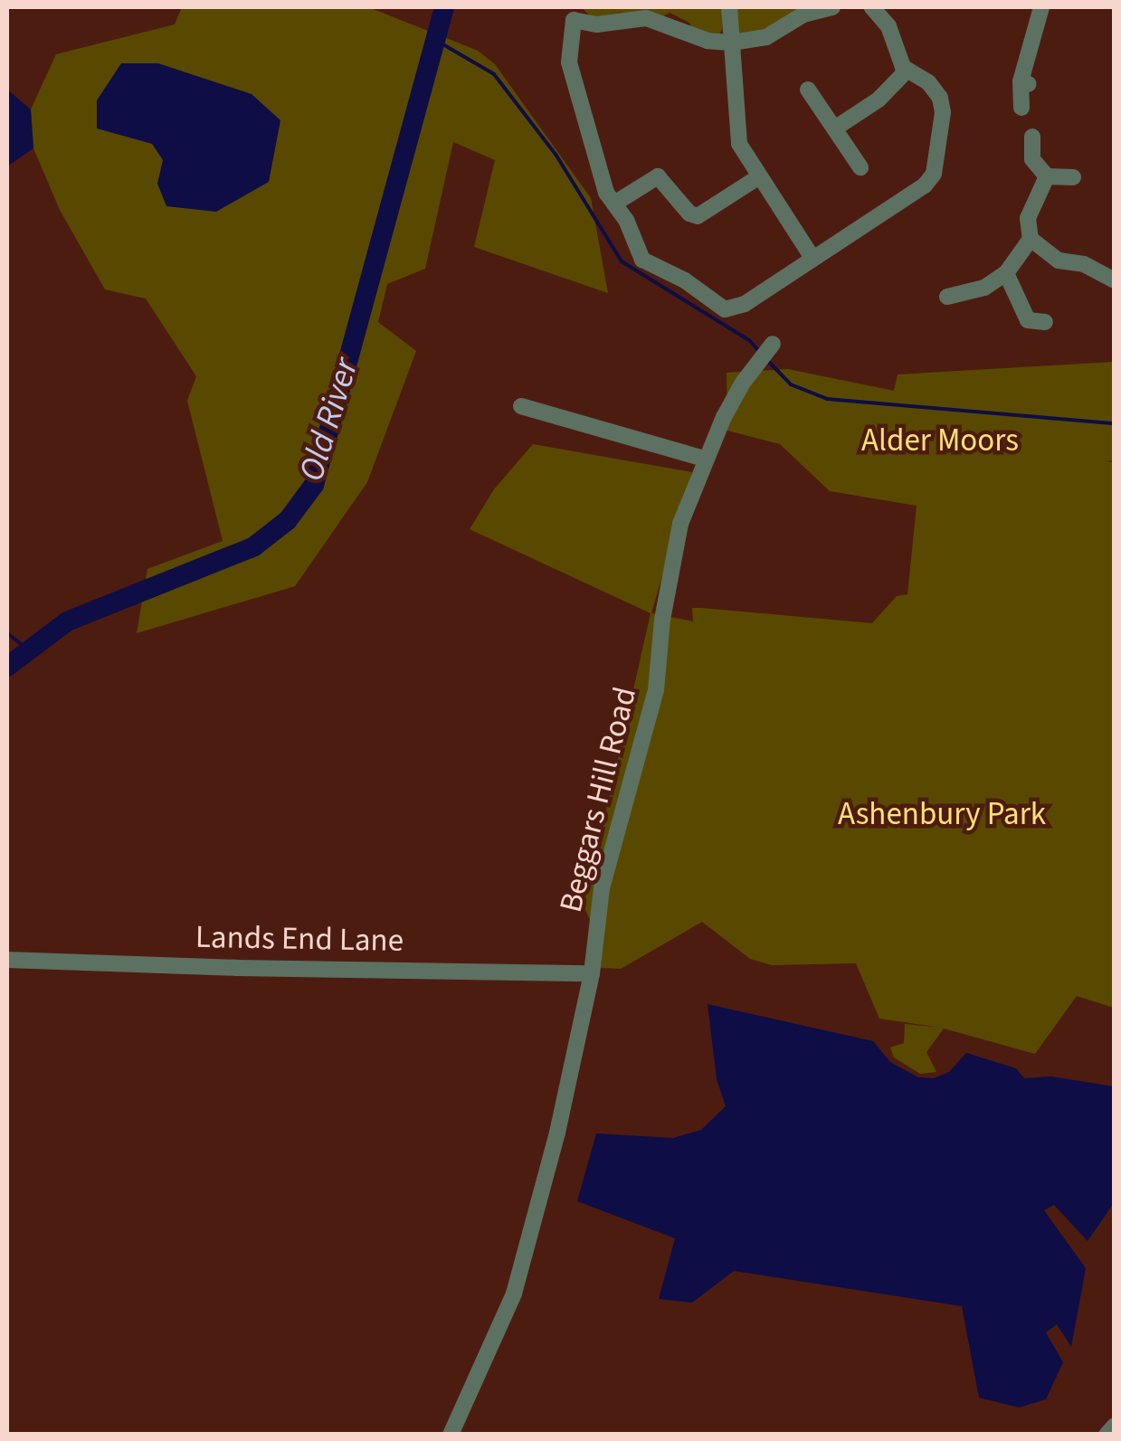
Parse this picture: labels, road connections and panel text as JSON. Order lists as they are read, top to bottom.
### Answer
{
  "streets": {
    "street": ["Beggars Hill Road", "Lands End Lane"]
  },
  "crossings": [
    ["Beggars Hill Road", "Lands End Lane"]
  ],
  "water": ["Old River"],
  "parks": ["Alder Moors", "Ashenbury Park"]
}
